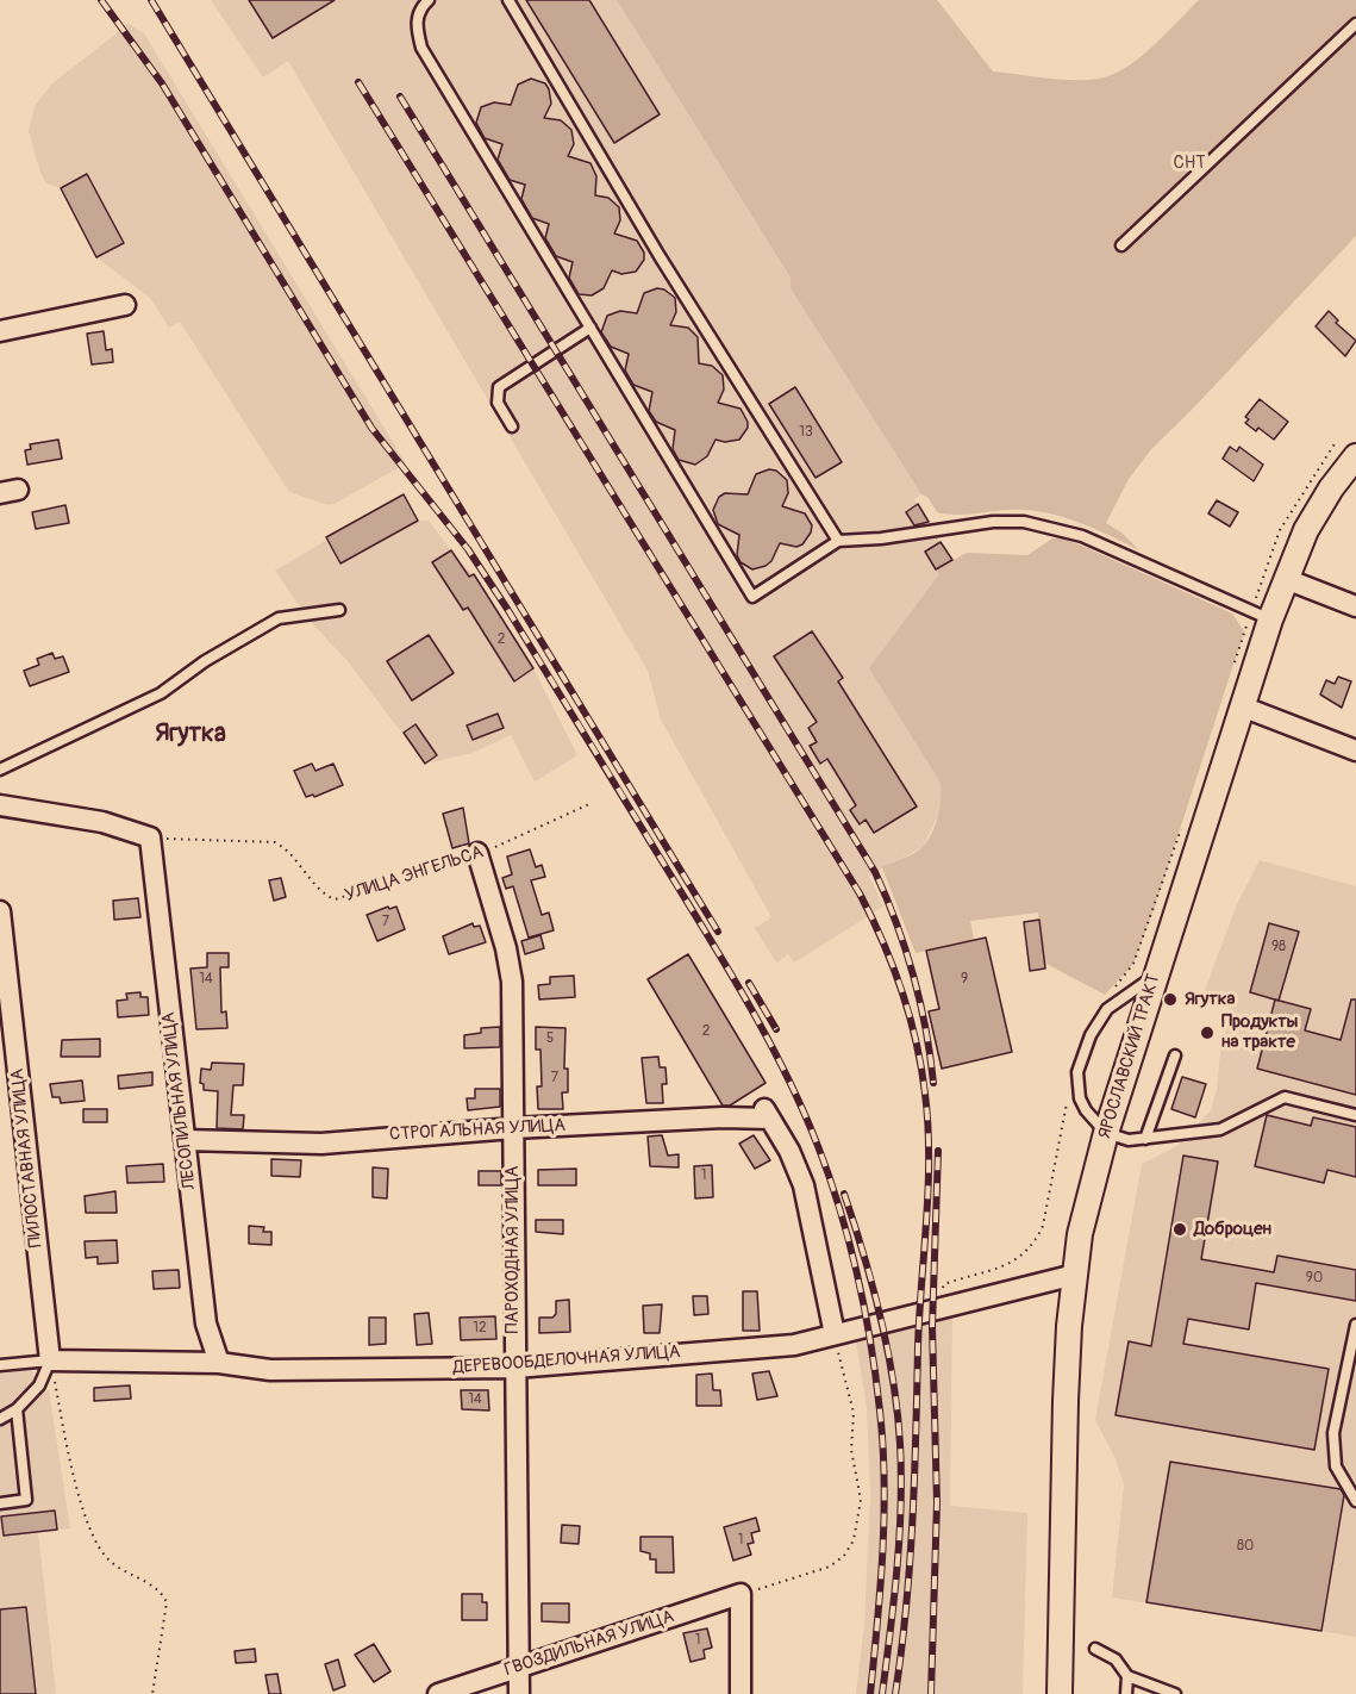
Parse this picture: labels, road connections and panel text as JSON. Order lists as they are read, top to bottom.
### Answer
{
  "streets": {
    "street": [
      "ЯРОСЛАВСКИЙ ТРАКТ",
      "ЛЕСОПИЛЬНАЯ УЛИЦА",
      "СТРОГАЛЬНАЯ УЛИЦА",
      "ПИЛОСТАВНАЯ УЛИЦА",
      "ПАРОХОДНАЯ УЛИЦА",
      "ДЕРЕВООБДЕЛОЧНАЯ УЛИЦА",
      "ГВОЗДИЛЬНАЯ УЛИЦА"
    ],
    "path": ["УЛИЦА ЭНГЕЛЬСА"]
  },
  "crossings": [
    ["УЛИЦА ЭНГЕЛЬСА", "ЛЕСОПИЛЬНАЯ УЛИЦА"],
    ["УЛИЦА ЭНГЕЛЬСА", "ПАРОХОДНАЯ УЛИЦА"],
    ["ЯРОСЛАВСКИЙ ТРАКТ", "ДЕРЕВООБДЕЛОЧНАЯ УЛИЦА"],
    ["ЛЕСОПИЛЬНАЯ УЛИЦА", "СТРОГАЛЬНАЯ УЛИЦА"],
    ["ЛЕСОПИЛЬНАЯ УЛИЦА", "ДЕРЕВООБДЕЛОЧНАЯ УЛИЦА"],
    ["СТРОГАЛЬНАЯ УЛИЦА", "ПАРОХОДНАЯ УЛИЦА"],
    ["СТРОГАЛЬНАЯ УЛИЦА", "ДЕРЕВООБДЕЛОЧНАЯ УЛИЦА"],
    ["ПИЛОСТАВНАЯ УЛИЦА", "ДЕРЕВООБДЕЛОЧНАЯ УЛИЦА"],
    ["ПАРОХОДНАЯ УЛИЦА", "ДЕРЕВООБДЕЛОЧНАЯ УЛИЦА"],
    ["ПАРОХОДНАЯ УЛИЦА", "ГВОЗДИЛЬНАЯ УЛИЦА"]
  ],
  "districts": ["Ягутка"],
  "parks": ["СНТ"],
  "places": ["Ягутка", "Продукты на тракте", "Доброцен"],
  "house_numbers": [
    "13",
    "2",
    "7",
    "98",
    "14",
    "9",
    "2",
    "5",
    "7",
    "1",
    "90",
    "12",
    "14",
    "1",
    "80",
    "1"
  ]
}
